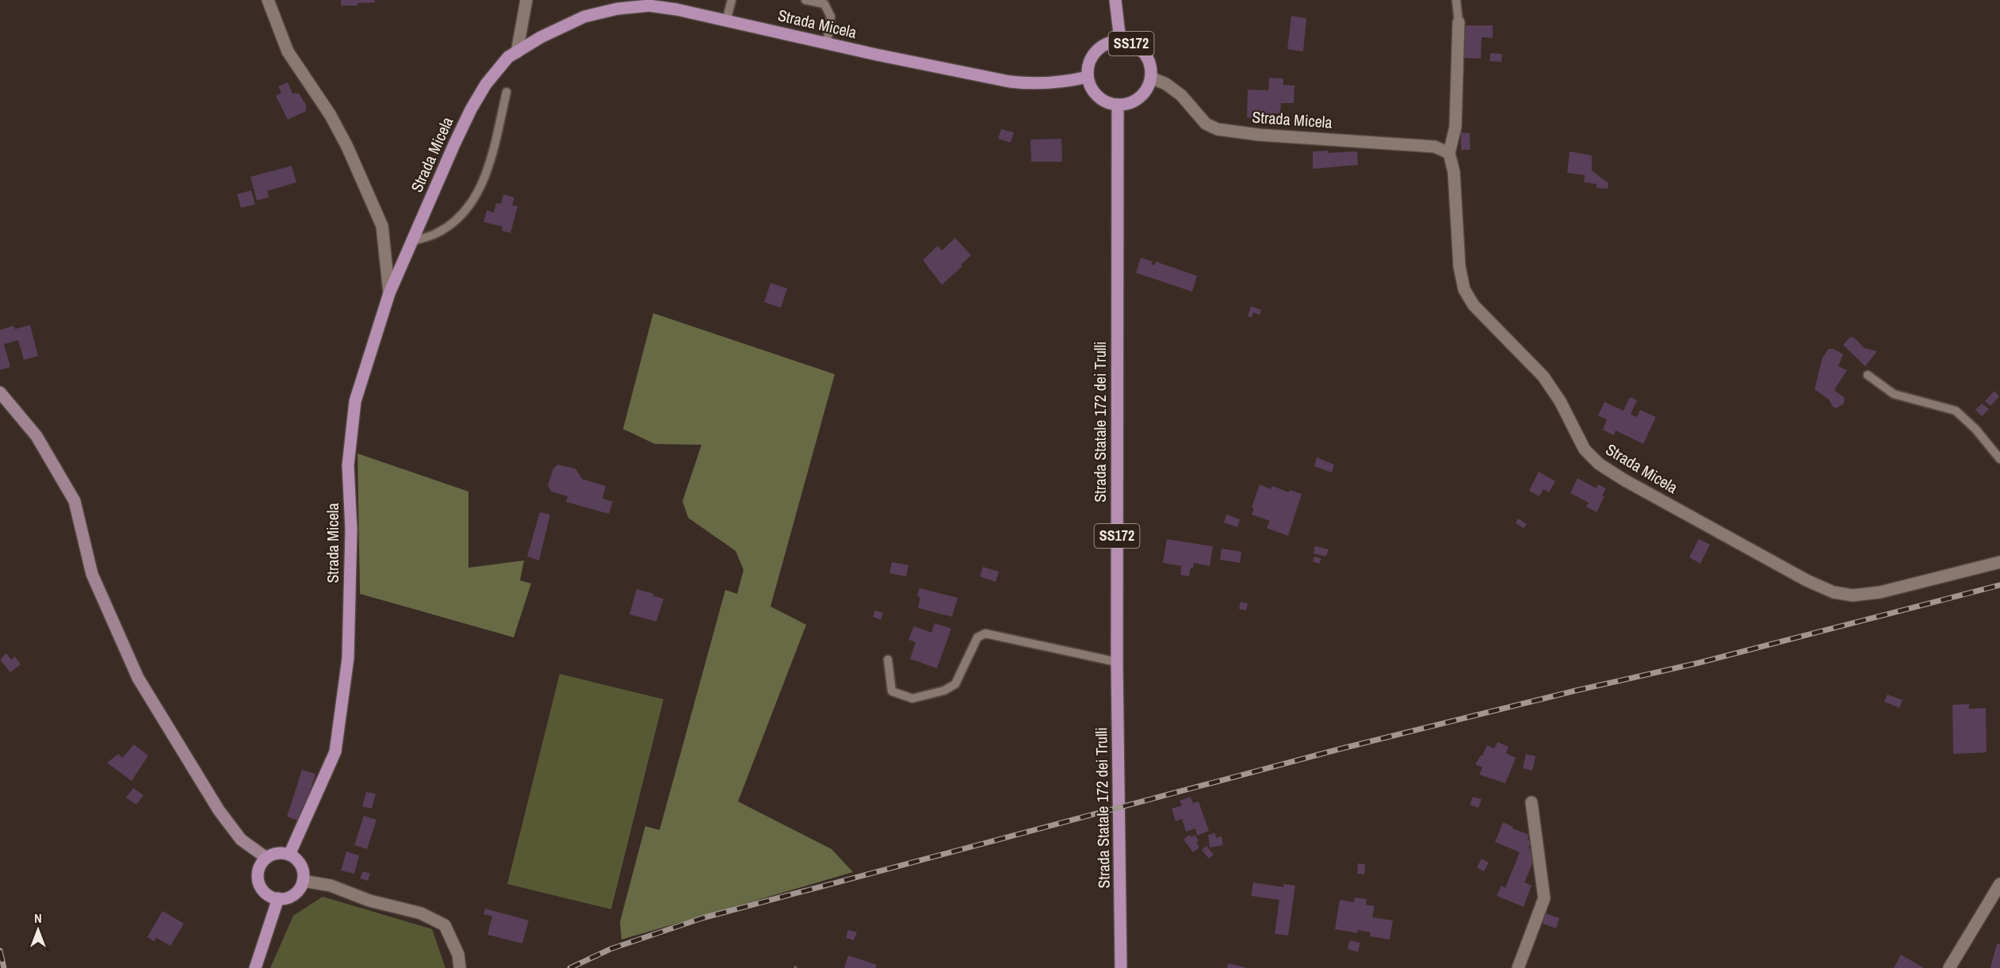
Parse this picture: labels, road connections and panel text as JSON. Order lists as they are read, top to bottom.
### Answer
{
  "streets": {
    "main road": ["Strada Micela", "SS172", "Strada Statale 172 dei Trulli"]
  },
  "crossings": [
    ["Strada Micela", "SS172"],
    ["Strada Micela", "Strada Statale 172 dei Trulli"],
    ["SS172", "Strada Statale 172 dei Trulli"]
  ],
  "north": "top"
}
